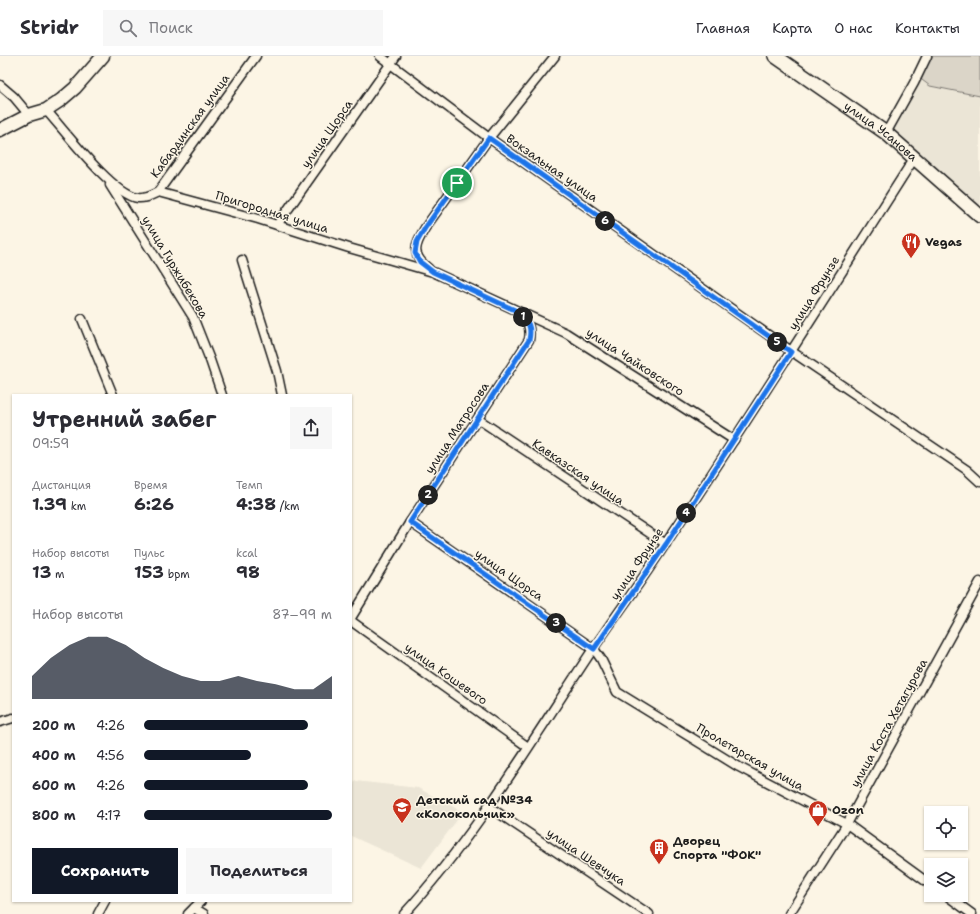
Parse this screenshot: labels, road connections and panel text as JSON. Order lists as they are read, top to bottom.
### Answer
{
  "streets": {
    "main road": ["улица Усанова"],
    "street": [
      "Кабардинская улица",
      "улица Щорса",
      "Вокзальная улица",
      "Пригородная улица",
      "улица Гуржибекова",
      "улица Фрунзе",
      "улица Чайковского",
      "улица Матросова",
      "Кавказская улица",
      "улица Кошевого",
      "улица Коста Хетагурова",
      "Пролетарская улица",
      "улица Шевчука"
    ]
  },
  "crossings": [
    ["Кабардинская улица", "Пригородная улица"],
    ["улица Усанова", "улица Фрунзе"],
    ["улица Щорса", "Вокзальная улица"],
    ["улица Щорса", "Пригородная улица"],
    ["улица Щорса", "улица Фрунзе"],
    ["улица Щорса", "улица Матросова"],
    ["улица Щорса", "Пролетарская улица"],
    ["Вокзальная улица", "улица Фрунзе"],
    ["Пригородная улица", "улица Чайковского"],
    ["Пригородная улица", "улица Матросова"],
    ["улица Фрунзе", "улица Чайковского"],
    ["улица Фрунзе", "Кавказская улица"],
    ["улица Фрунзе", "улица Кошевого"],
    ["улица Фрунзе", "Пролетарская улица"],
    ["улица Фрунзе", "улица Шевчука"],
    ["улица Чайковского", "улица Матросова"],
    ["улица Матросова", "Кавказская улица"],
    ["улица Коста Хетагурова", "Пролетарская улица"]
  ],
  "places": {
    "restaurant": ["Vegas"],
    "school or university": ["Детский сад №34 «Колокольчик»"],
    "shop": ["Ozon"],
    "building": ["Дворец Спорта \"ФОК\""]
  },
  "page": {
    "header": "Stridr",
    "search": "Поиск",
    "nav": [
      "Главная",
      "Карта",
      "О нас",
      "Контакты"
    ],
    "pins": [
      "6",
      "1",
      "5",
      "2",
      "4",
      "3"
    ],
    "heading": ["Утренний забег", "09:59"],
    "stats": [
      ["Дистанция", "1.39 km"],
      ["Время", "6:26"],
      ["Темп", "4:38 /km"],
      ["Набор высоты", "13 m"],
      ["Пульс", "153 bpm"],
      ["kcal", "98"]
    ],
    "chart": ["Набор высоты", "87–99 m"],
    "list": [
      {
        "name": "200 m",
        "note": "4:26"
      },
      {
        "name": "400 m",
        "note": "4:56"
      },
      {
        "name": "600 m",
        "note": "4:26"
      },
      {
        "name": "800 m",
        "note": "4:17"
      }
    ],
    "buttons": ["Сохранить", "Поделиться"]
  }
}
